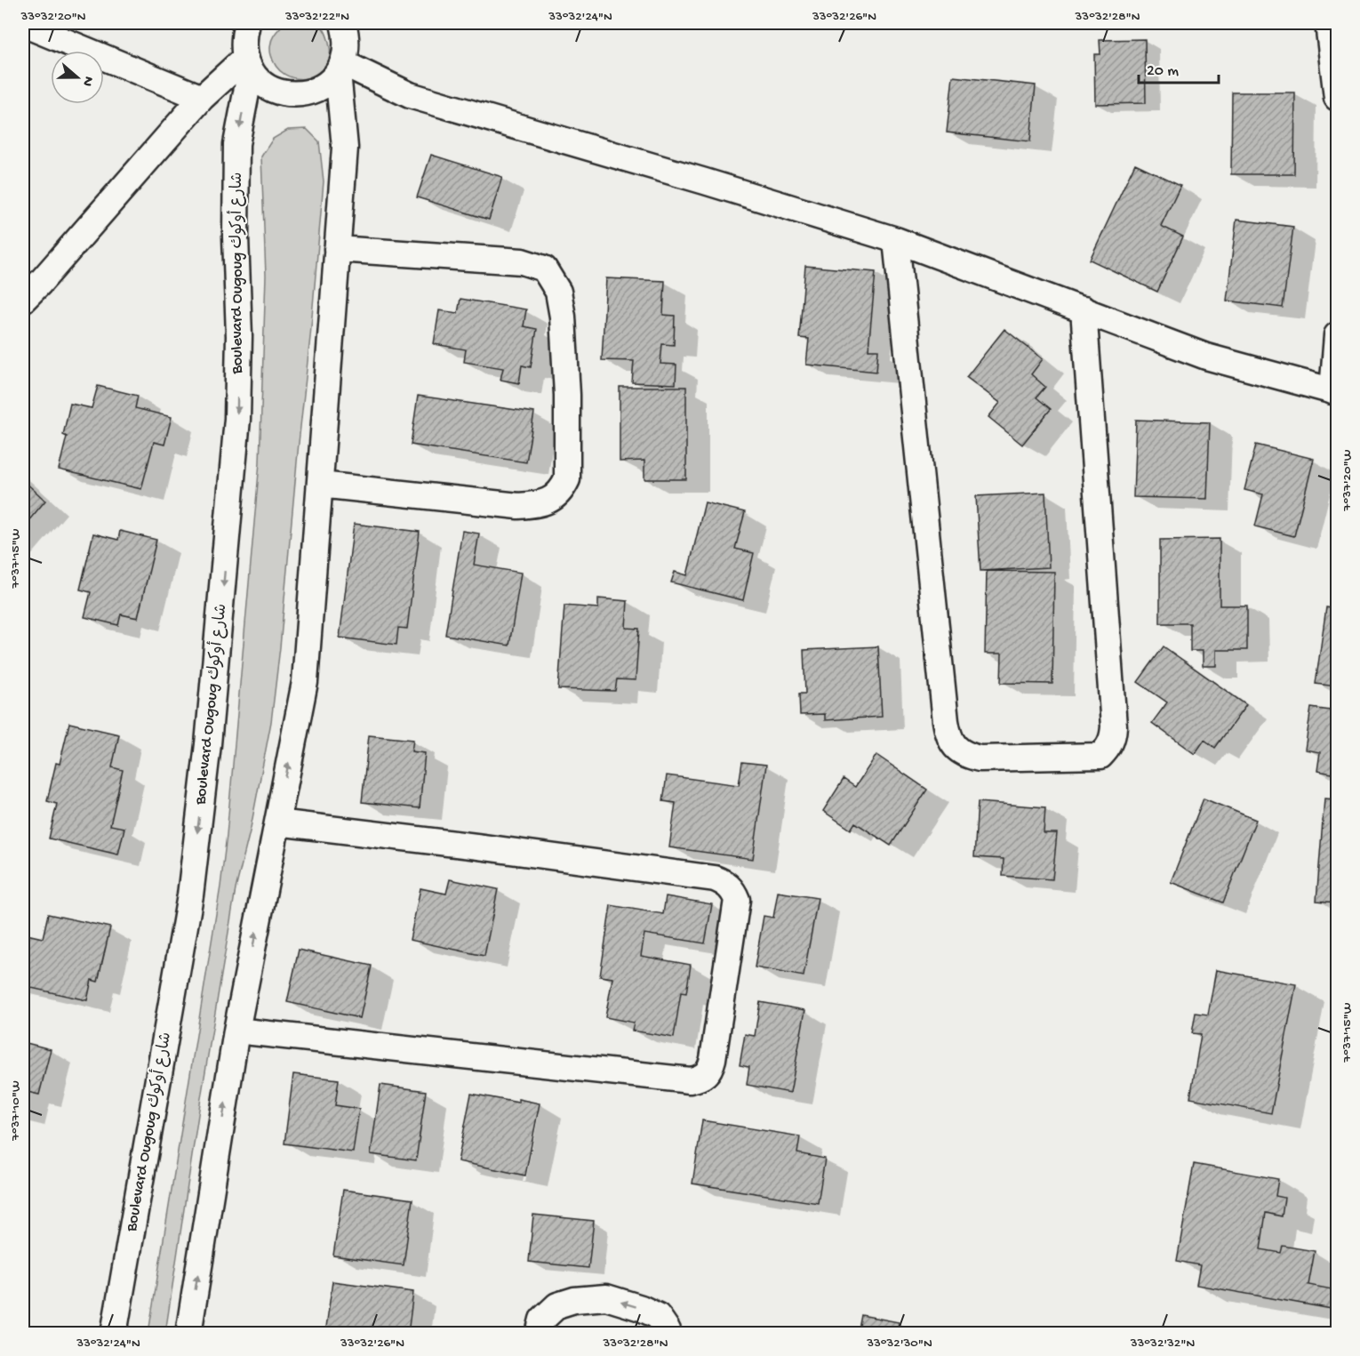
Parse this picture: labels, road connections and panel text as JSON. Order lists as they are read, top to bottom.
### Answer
{
  "streets": {
    "street": ["Boulevard Ougoug شارع أوكوك"]
  },
  "scale_bar": "20 m",
  "north": "right",
  "coordinates": [
    "33°32'20\"N",
    "33°32'22\"N",
    "33°32'24\"N",
    "33°32'26\"N",
    "33°32'28\"N",
    "7°37'20\"W",
    "7°37'15\"W",
    "7°37'10\"W",
    "33°32'30\"N",
    "33°32'32\"N"
  ]
}
